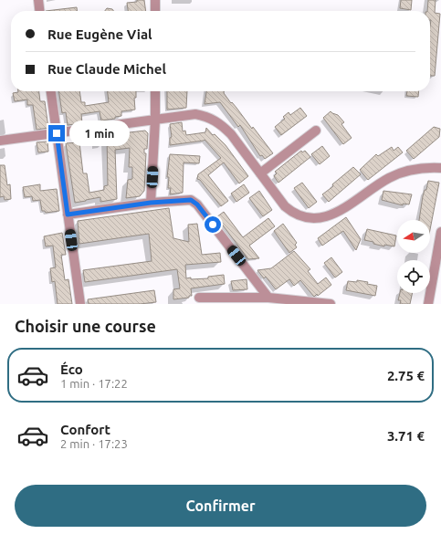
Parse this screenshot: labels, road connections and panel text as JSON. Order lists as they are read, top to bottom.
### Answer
{
  "north": "left",
  "page": {
    "banner": ["Rue Eugène Vial", "Rue Claude Michel"],
    "bubble": "1 min",
    "heading": "Choisir une course",
    "list": [
      {
        "name": "Éco",
        "note": "1 min · 17:22",
        "value": "2.75 €"
      },
      {
        "name": "Confort",
        "note": "2 min · 17:23",
        "value": "3.71 €"
      }
    ],
    "buttons": "Confirmer"
  }
}
